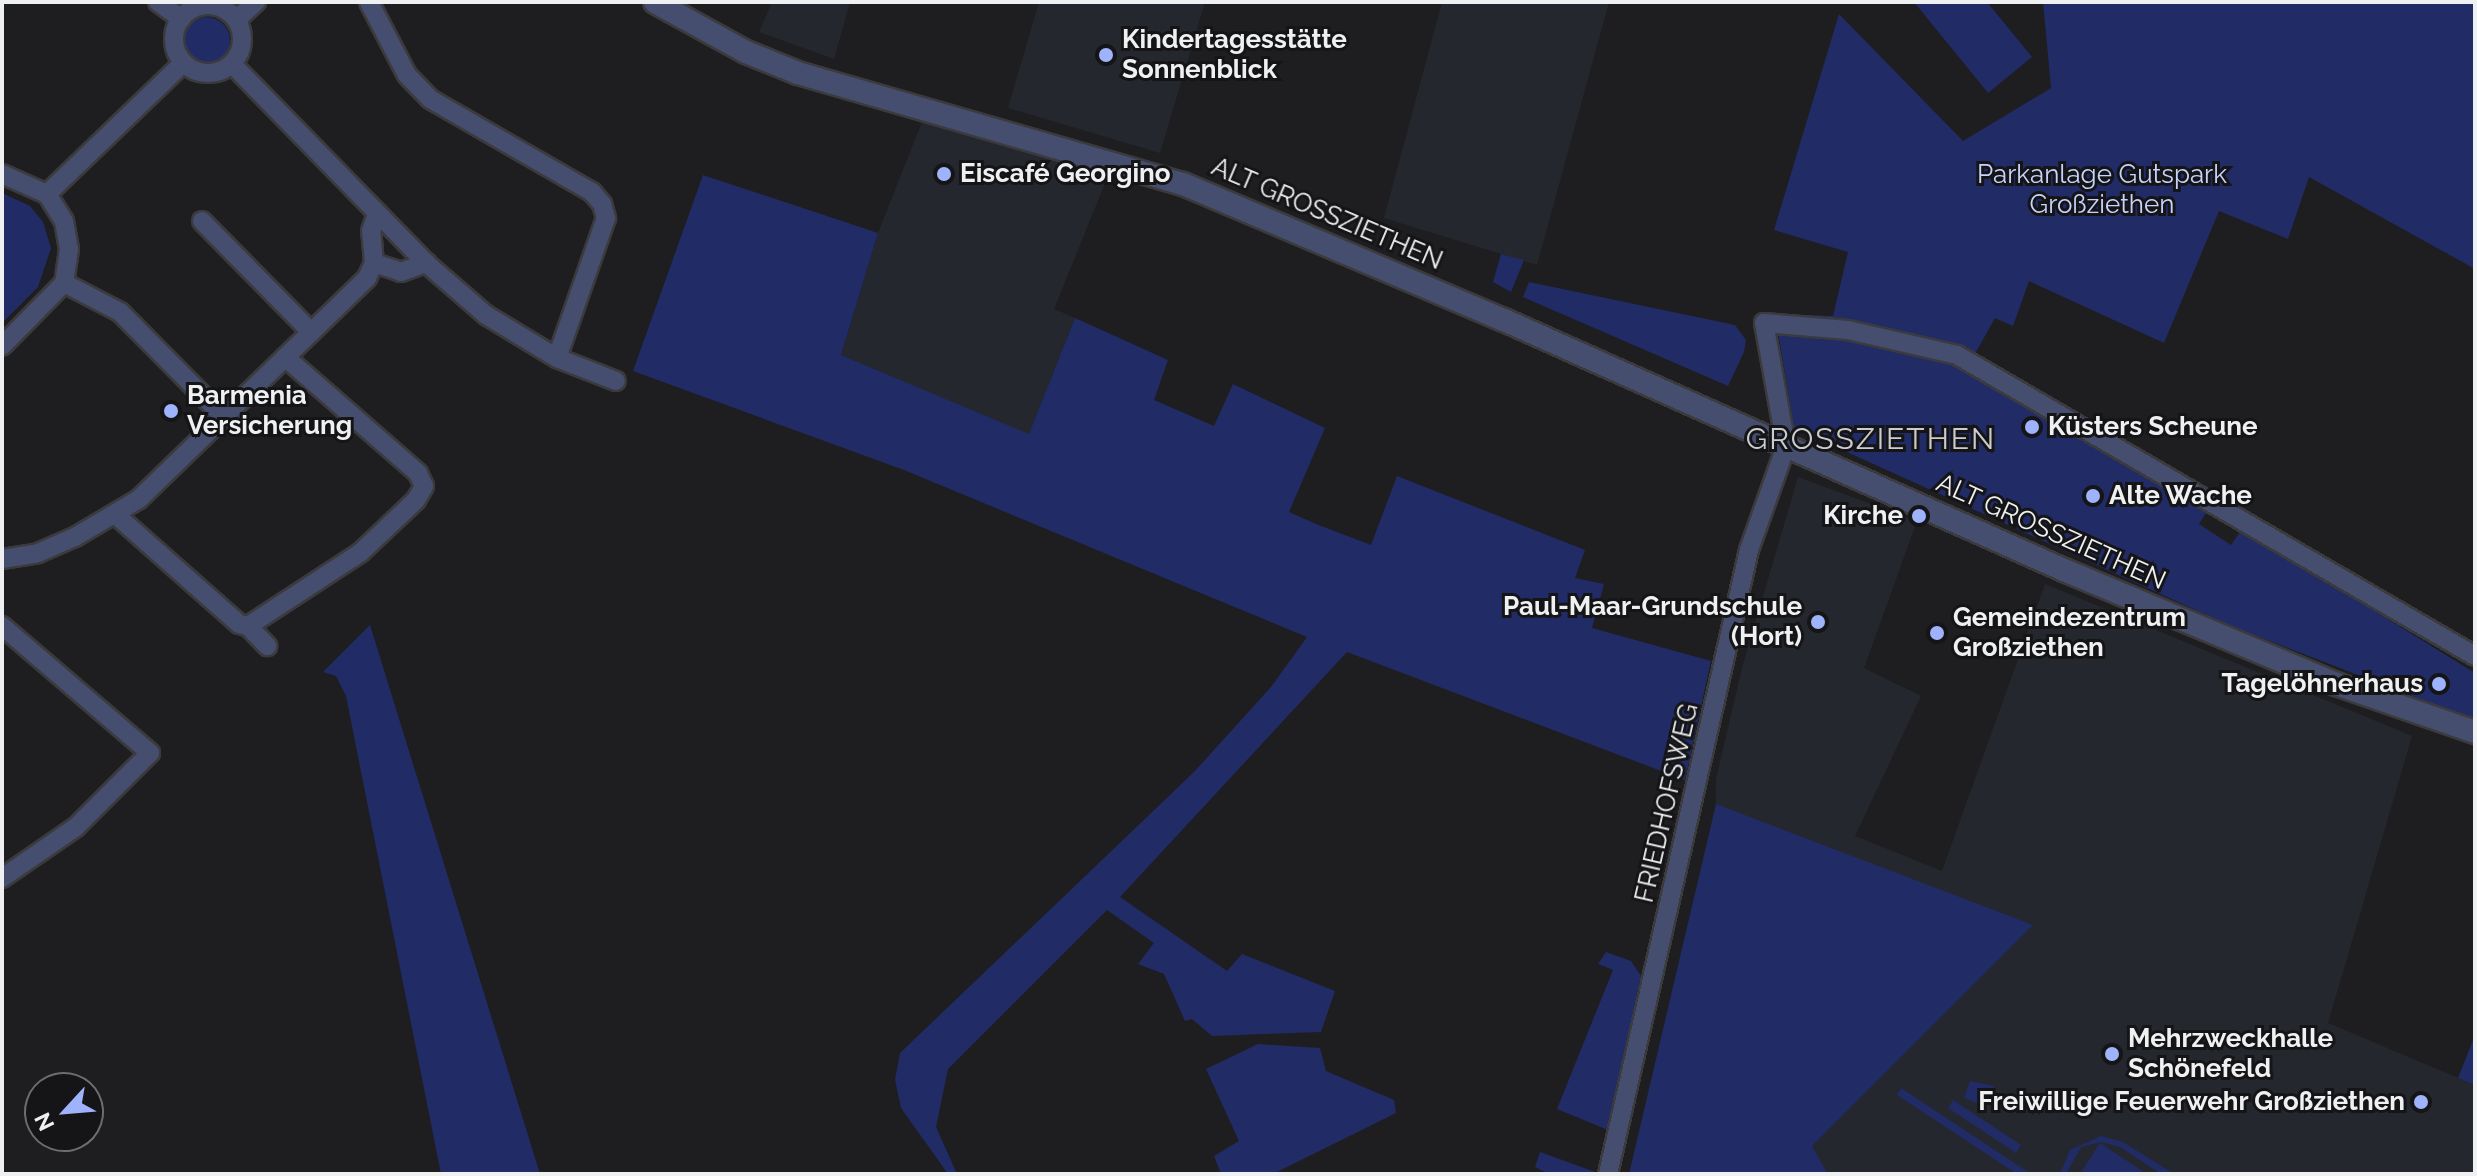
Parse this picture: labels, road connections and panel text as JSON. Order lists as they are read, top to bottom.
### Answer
{
  "streets": {
    "street": ["ALT GROSSZIETHEN", "FRIEDHOFSWEG"]
  },
  "crossings": [
    ["ALT GROSSZIETHEN", "FRIEDHOFSWEG"]
  ],
  "districts": ["GROSSZIETHEN"],
  "parks": ["Parkanlage Gutspark Großziethen"],
  "places": [
    "Kindertagesstätte Sonnenblick",
    "Eiscafé Georgino",
    "Barmenia Versicherung",
    "Küsters Scheune",
    "Alte Wache",
    "Kirche",
    "Paul-Maar-Grundschule (Hort)",
    "Gemeindezentrum Großziethen",
    "Tagelöhnerhaus",
    "Mehrzweckhalle Schönefeld",
    "Freiwillige Feuerwehr Großziethen"
  ],
  "north": "bottom left"
}
